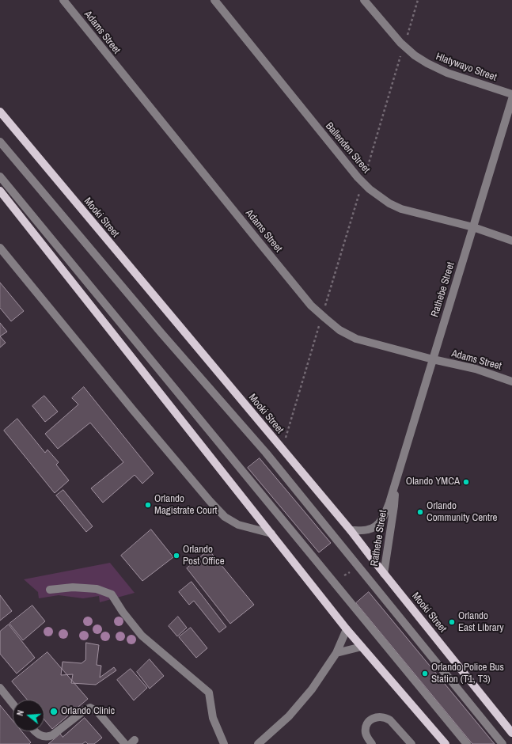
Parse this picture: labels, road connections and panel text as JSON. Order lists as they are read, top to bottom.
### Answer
{
  "streets": {
    "main road": ["Mooki Street"],
    "street": [
      "Adams Street",
      "Hlatywayo Street",
      "Ballenden Street",
      "Rathebe Street"
    ]
  },
  "crossings": [
    ["Adams Street", "Rathebe Street"],
    ["Ballenden Street", "Rathebe Street"],
    ["Mooki Street", "Rathebe Street"]
  ],
  "places": [
    "Olando YMCA",
    "Orlando Magistrate Court",
    "Orlando Community Centre",
    "Orlando Post Office",
    "Orlando East Library",
    "Orlando Police Bus Station (T1, T3)",
    "Orlando Clinic"
  ],
  "north": "left"
}
